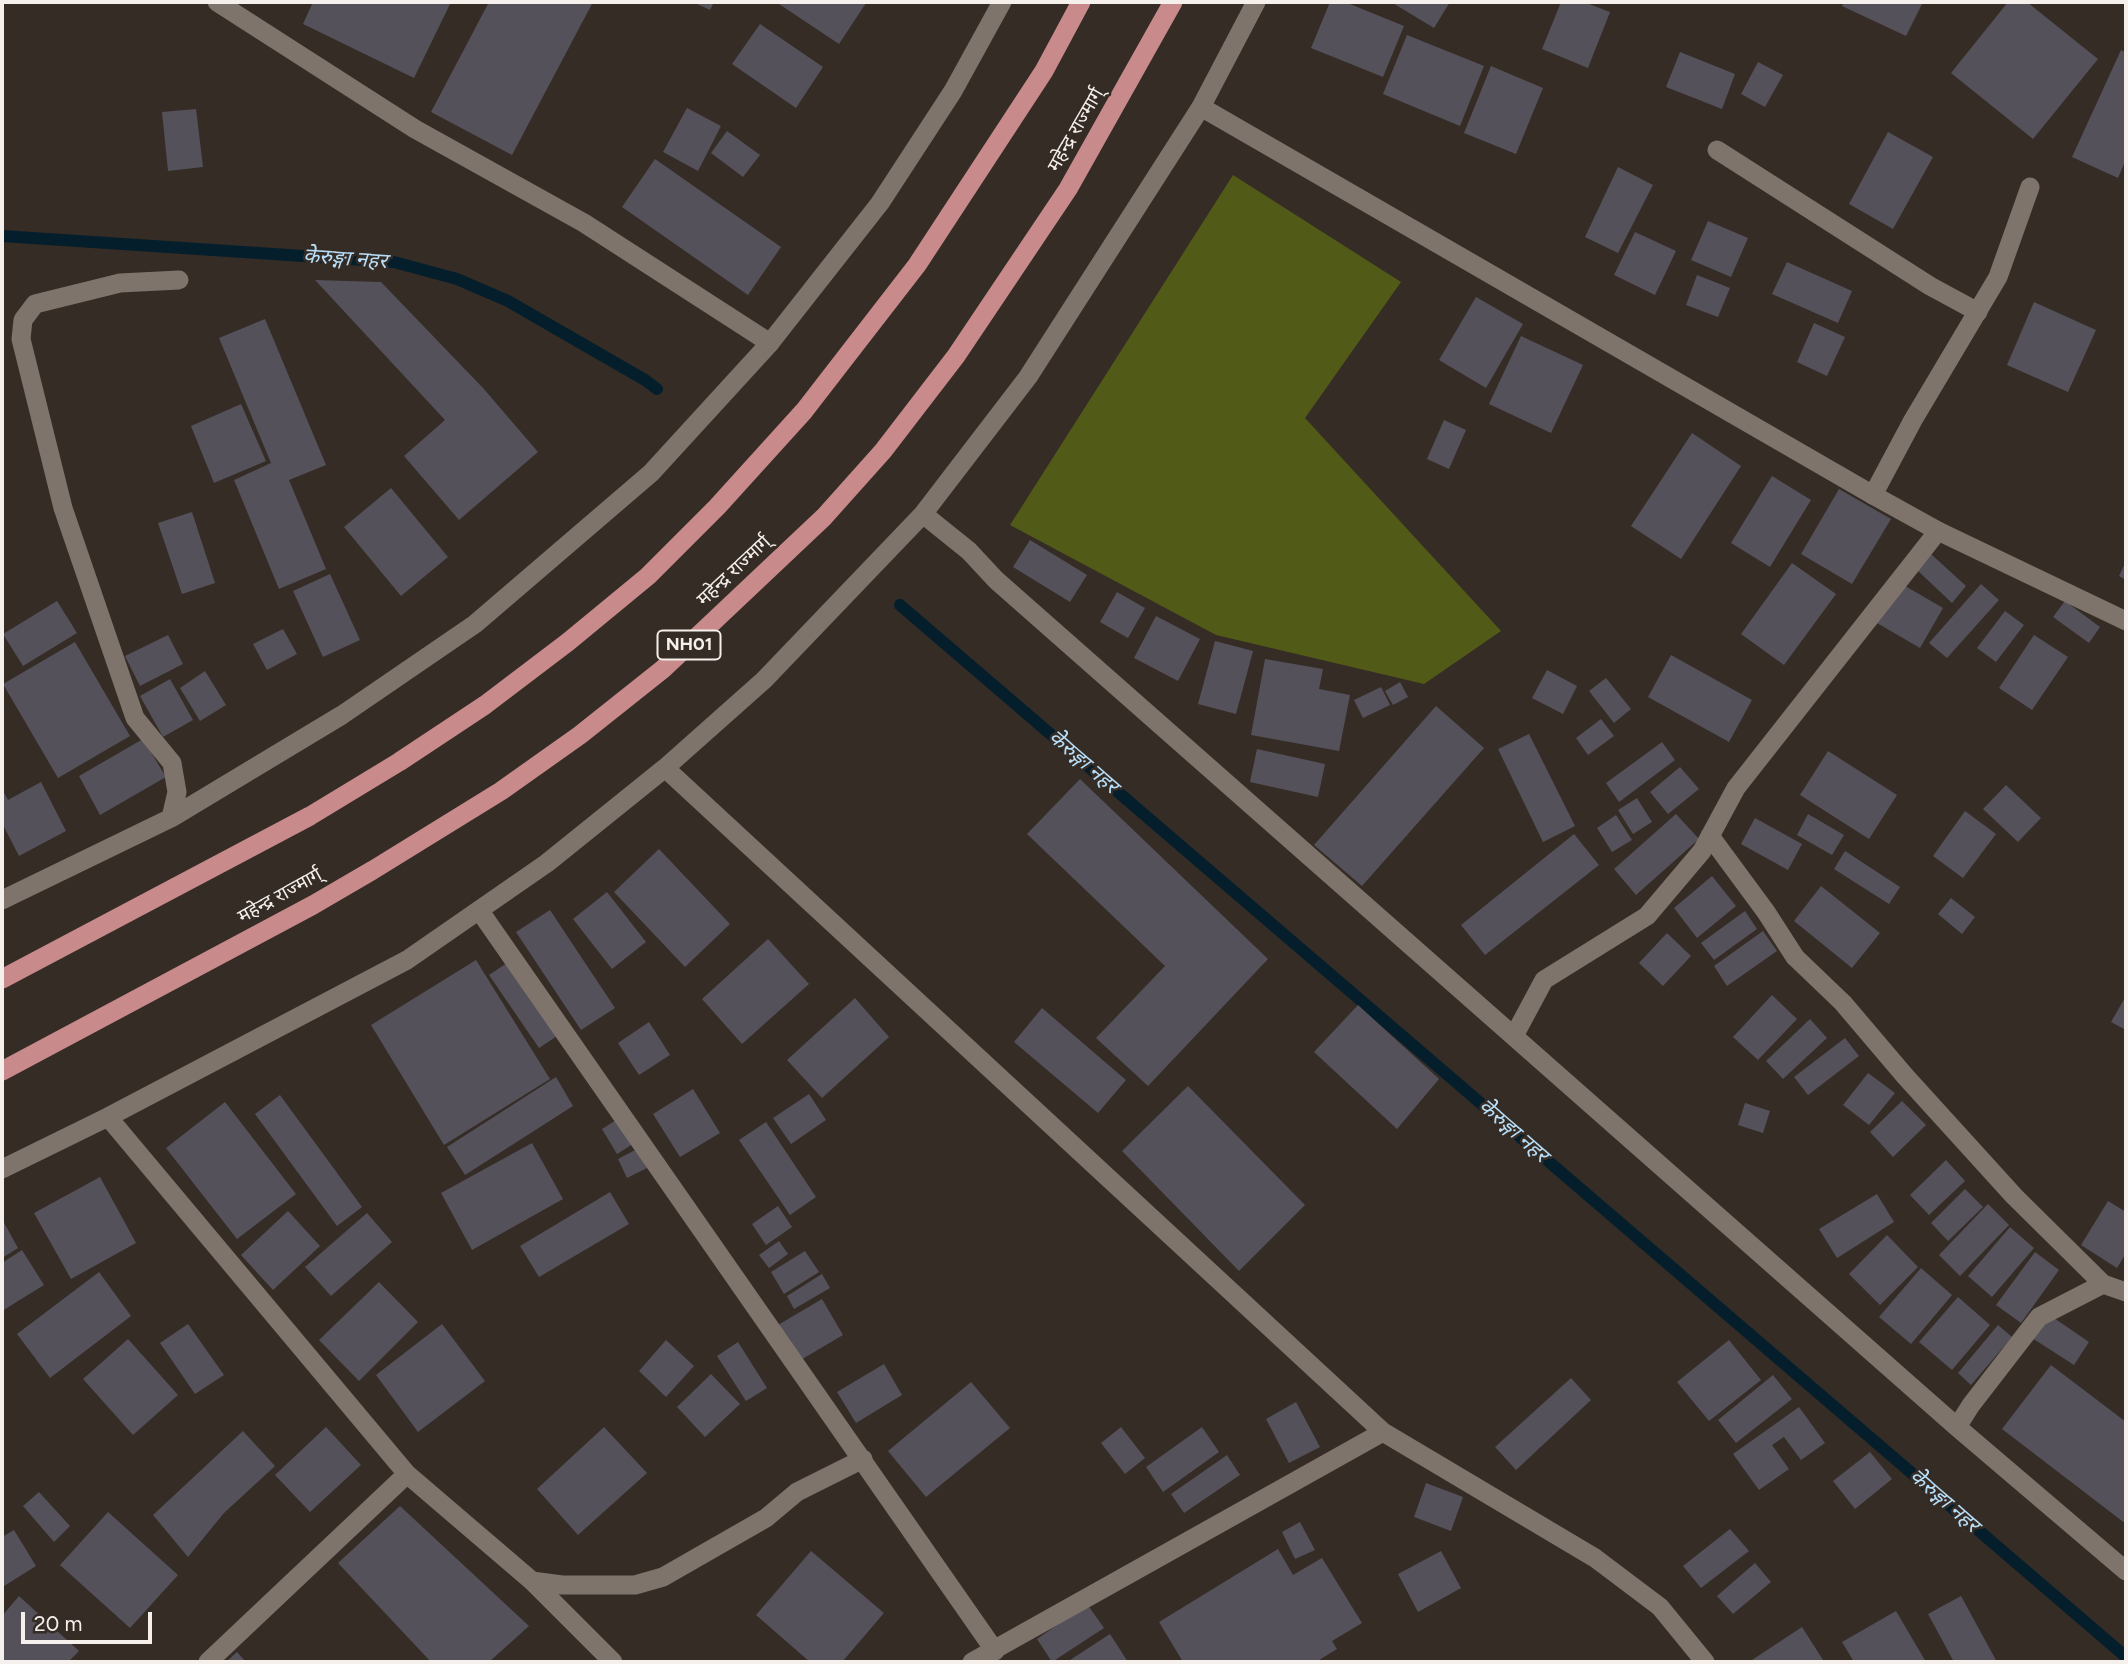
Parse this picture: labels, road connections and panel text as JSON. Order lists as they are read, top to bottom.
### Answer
{
  "streets": {
    "highway": ["महेन्द्र राज्मार्ग्", "NH01"]
  },
  "water": ["केेरुङ्गा नहर"],
  "scale_bar": "20 m"
}
